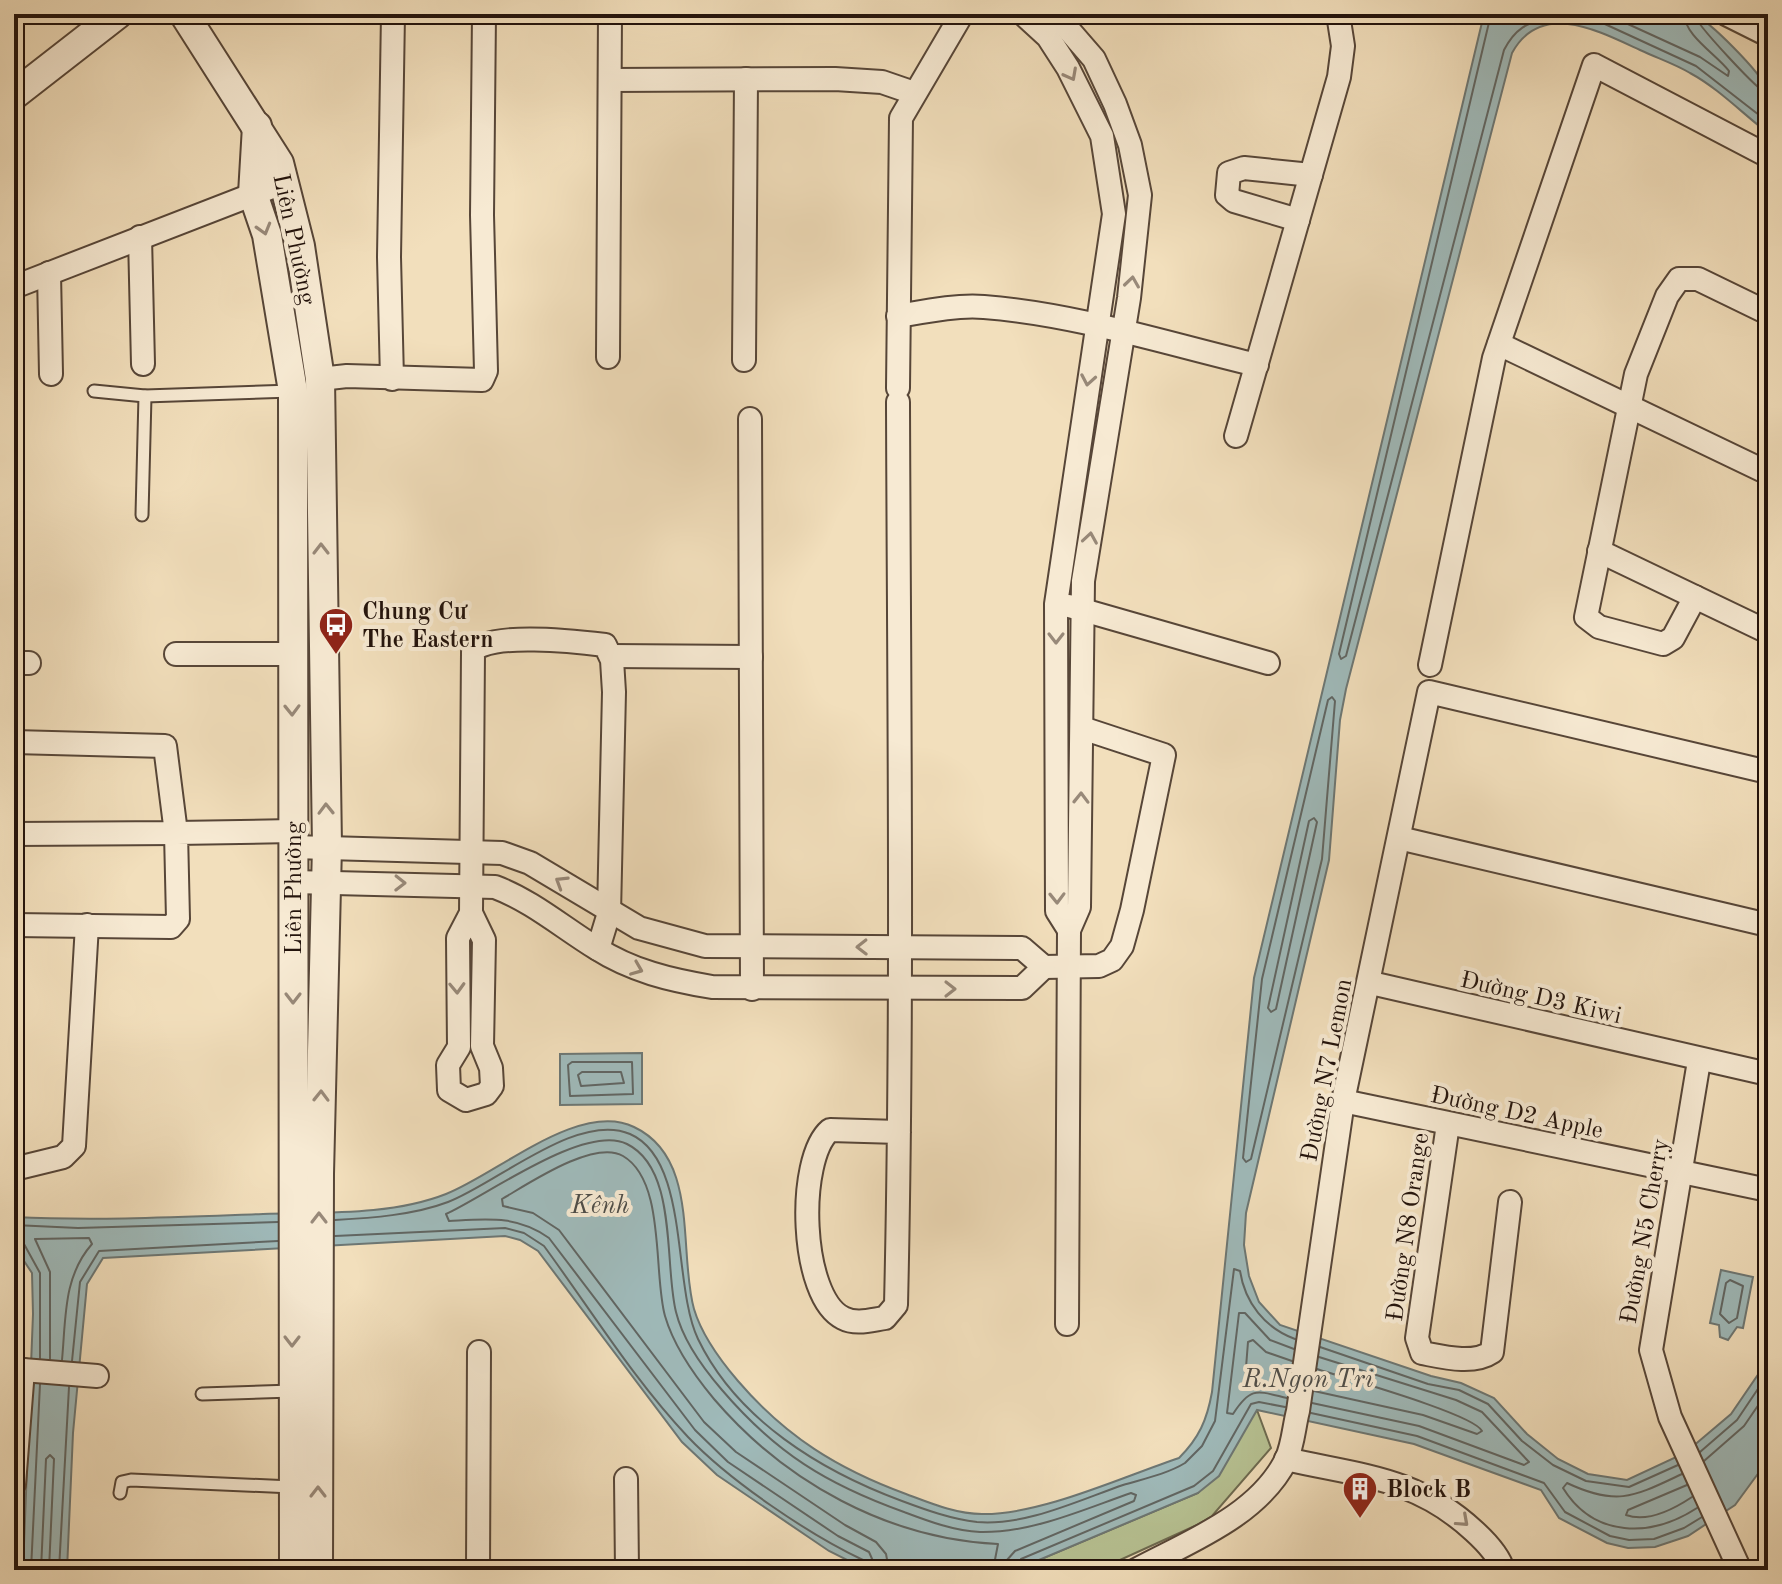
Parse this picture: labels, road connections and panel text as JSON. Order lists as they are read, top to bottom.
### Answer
{
  "streets": {
    "street": [
      "Liên Phường",
      "Đường D3 Kiwi",
      "Đường N7 Lemon",
      "Đường D2 Apple",
      "Đường N8 Orange",
      "Đường N5 Cherry"
    ]
  },
  "crossings": [
    ["Đường D3 Kiwi", "Đường N7 Lemon"],
    ["Đường D3 Kiwi", "Đường N5 Cherry"],
    ["Đường N7 Lemon", "Đường D2 Apple"],
    ["Đường D2 Apple", "Đường N8 Orange"],
    ["Đường D2 Apple", "Đường N5 Cherry"]
  ],
  "water": ["Kênh", "R.Ngọn Tri"],
  "places": {
    "bus stop": ["Chung Cư The Eastern"],
    "building": ["Block B"]
  }
}
